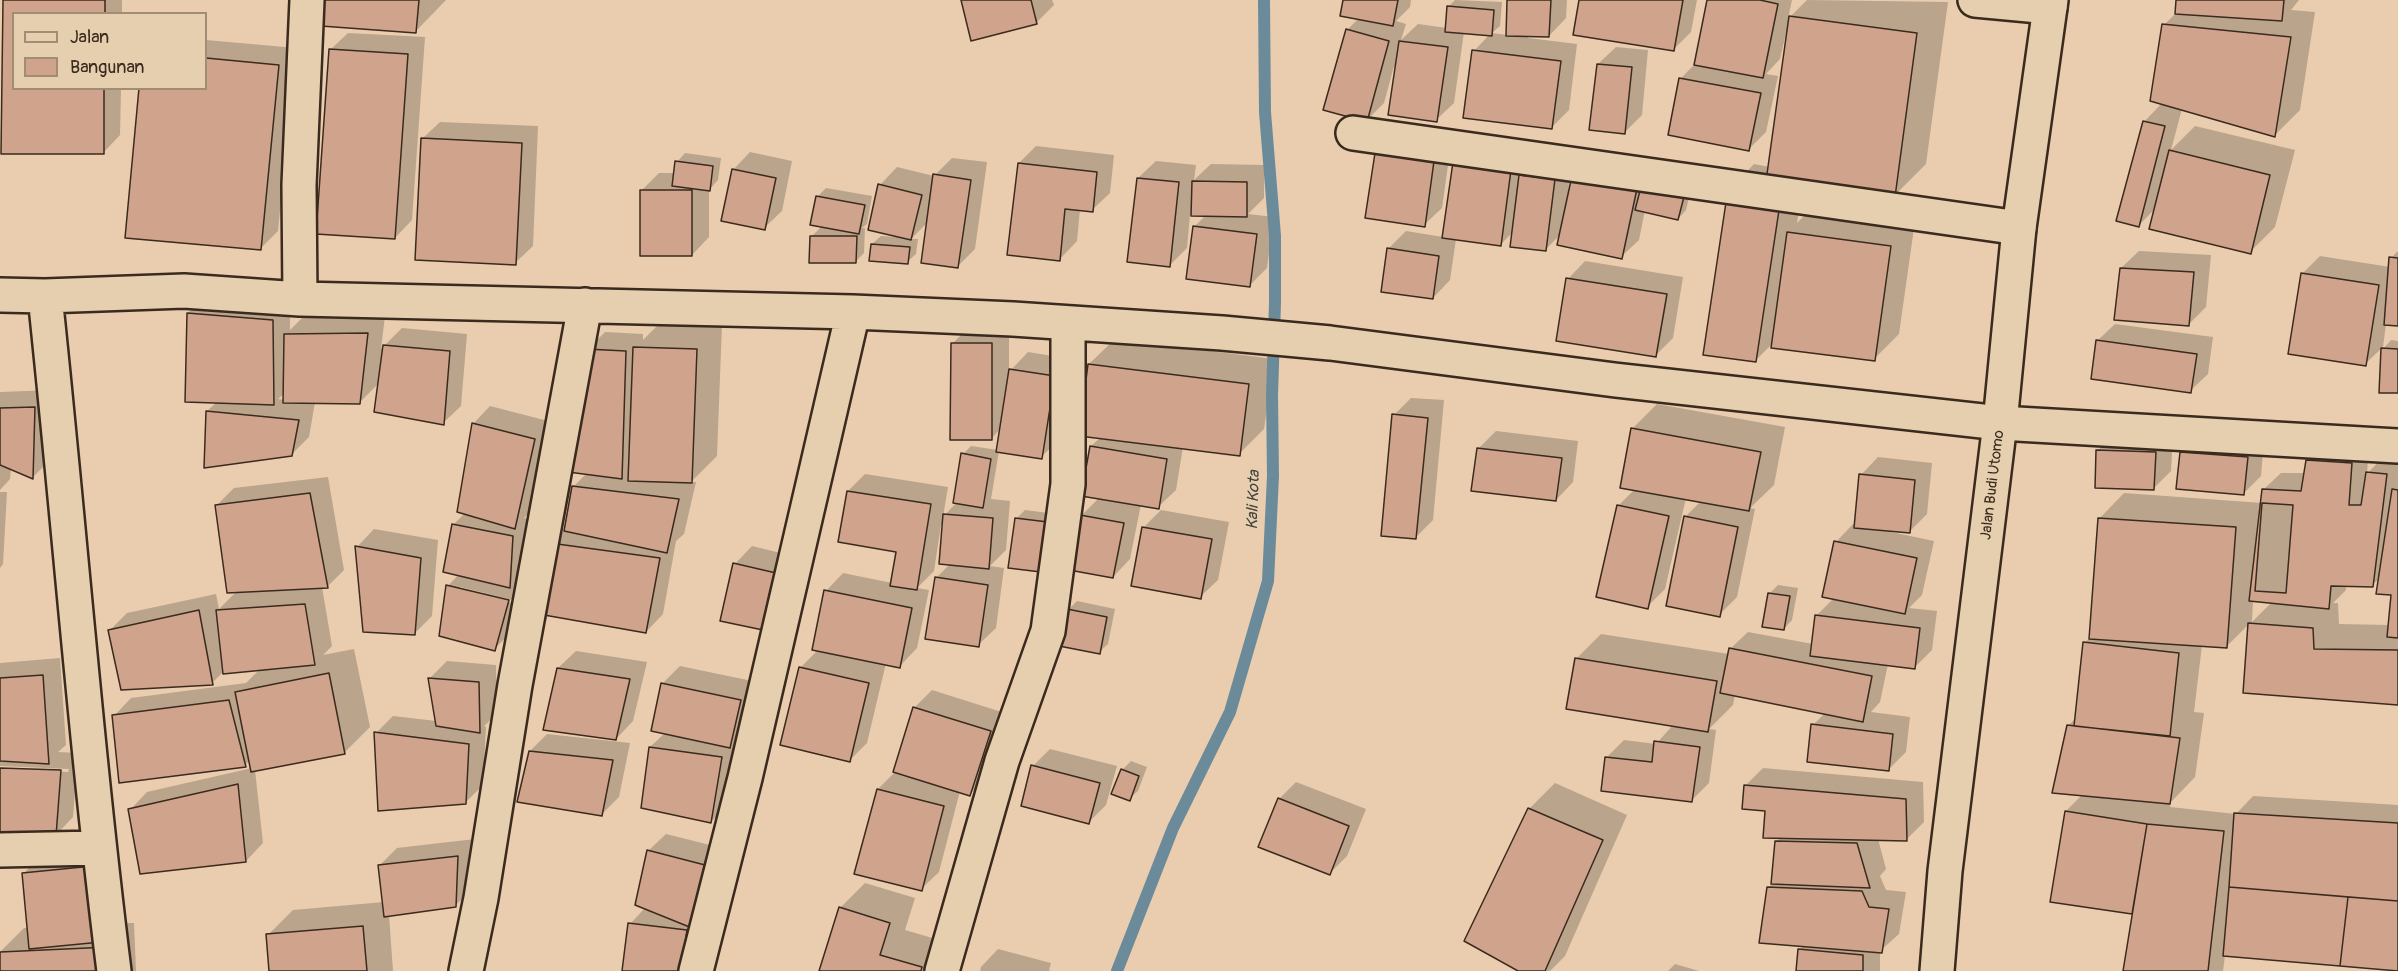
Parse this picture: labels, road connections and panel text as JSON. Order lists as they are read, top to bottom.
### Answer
{
  "streets": {
    "street": ["Jalan Budi Utomo"]
  },
  "water": ["Kali Kota"],
  "legend": ["Jalan", "Bangunan"]
}
